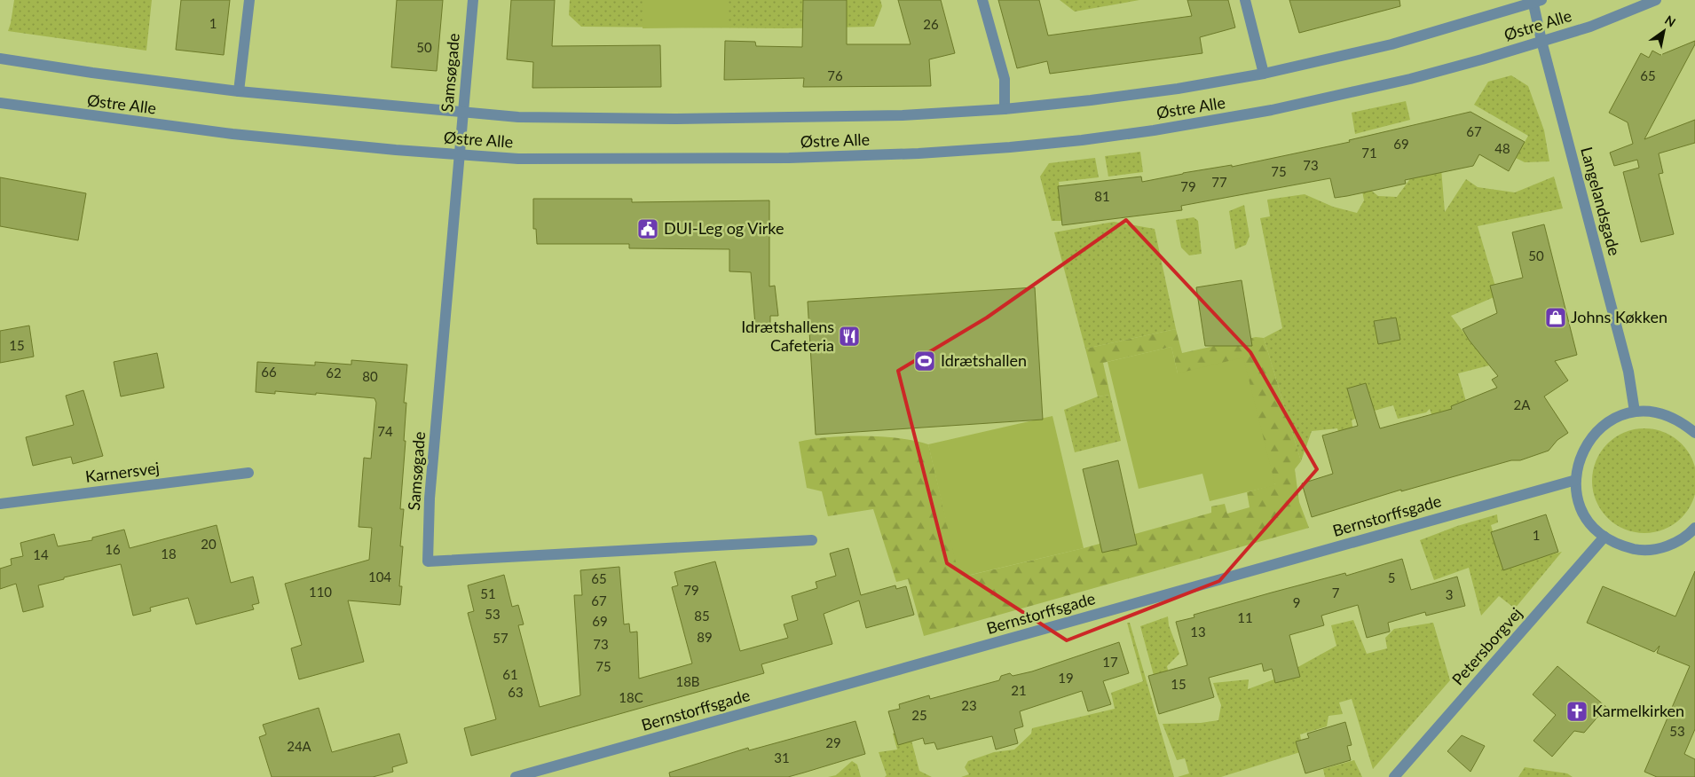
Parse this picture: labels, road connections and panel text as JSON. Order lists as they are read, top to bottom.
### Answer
{
  "streets": {
    "street": [
      "Østre Alle",
      "Samsøgade",
      "Langelandsgade",
      "Karnersvej",
      "Bernstorffsgade",
      "Petersborgvej"
    ]
  },
  "crossings": [
    ["Østre Alle", "Samsøgade"],
    ["Østre Alle", "Langelandsgade"]
  ],
  "places": {
    "public building": ["DUI-Leg og Virke"],
    "shop": ["Johns Køkken"],
    "restaurant": ["Idrætshallens Cafeteria"],
    "sports": ["Idrætshallen"],
    "church": ["Karmelkirken"]
  },
  "house_numbers": [
    "1",
    "26",
    "50",
    "76",
    "65",
    "67",
    "69",
    "48",
    "71",
    "73",
    "75",
    "77",
    "79",
    "81",
    "50",
    "15",
    "66",
    "62",
    "80",
    "2A",
    "74",
    "1",
    "20",
    "16",
    "18",
    "14",
    "104",
    "5",
    "65",
    "79",
    "110",
    "7",
    "51",
    "3",
    "67",
    "9",
    "53",
    "85",
    "11",
    "69",
    "13",
    "89",
    "57",
    "73",
    "17",
    "75",
    "61",
    "19",
    "18B",
    "15",
    "21",
    "63",
    "18C",
    "23",
    "25",
    "53",
    "29",
    "24A",
    "31"
  ],
  "north": "top right"
}
